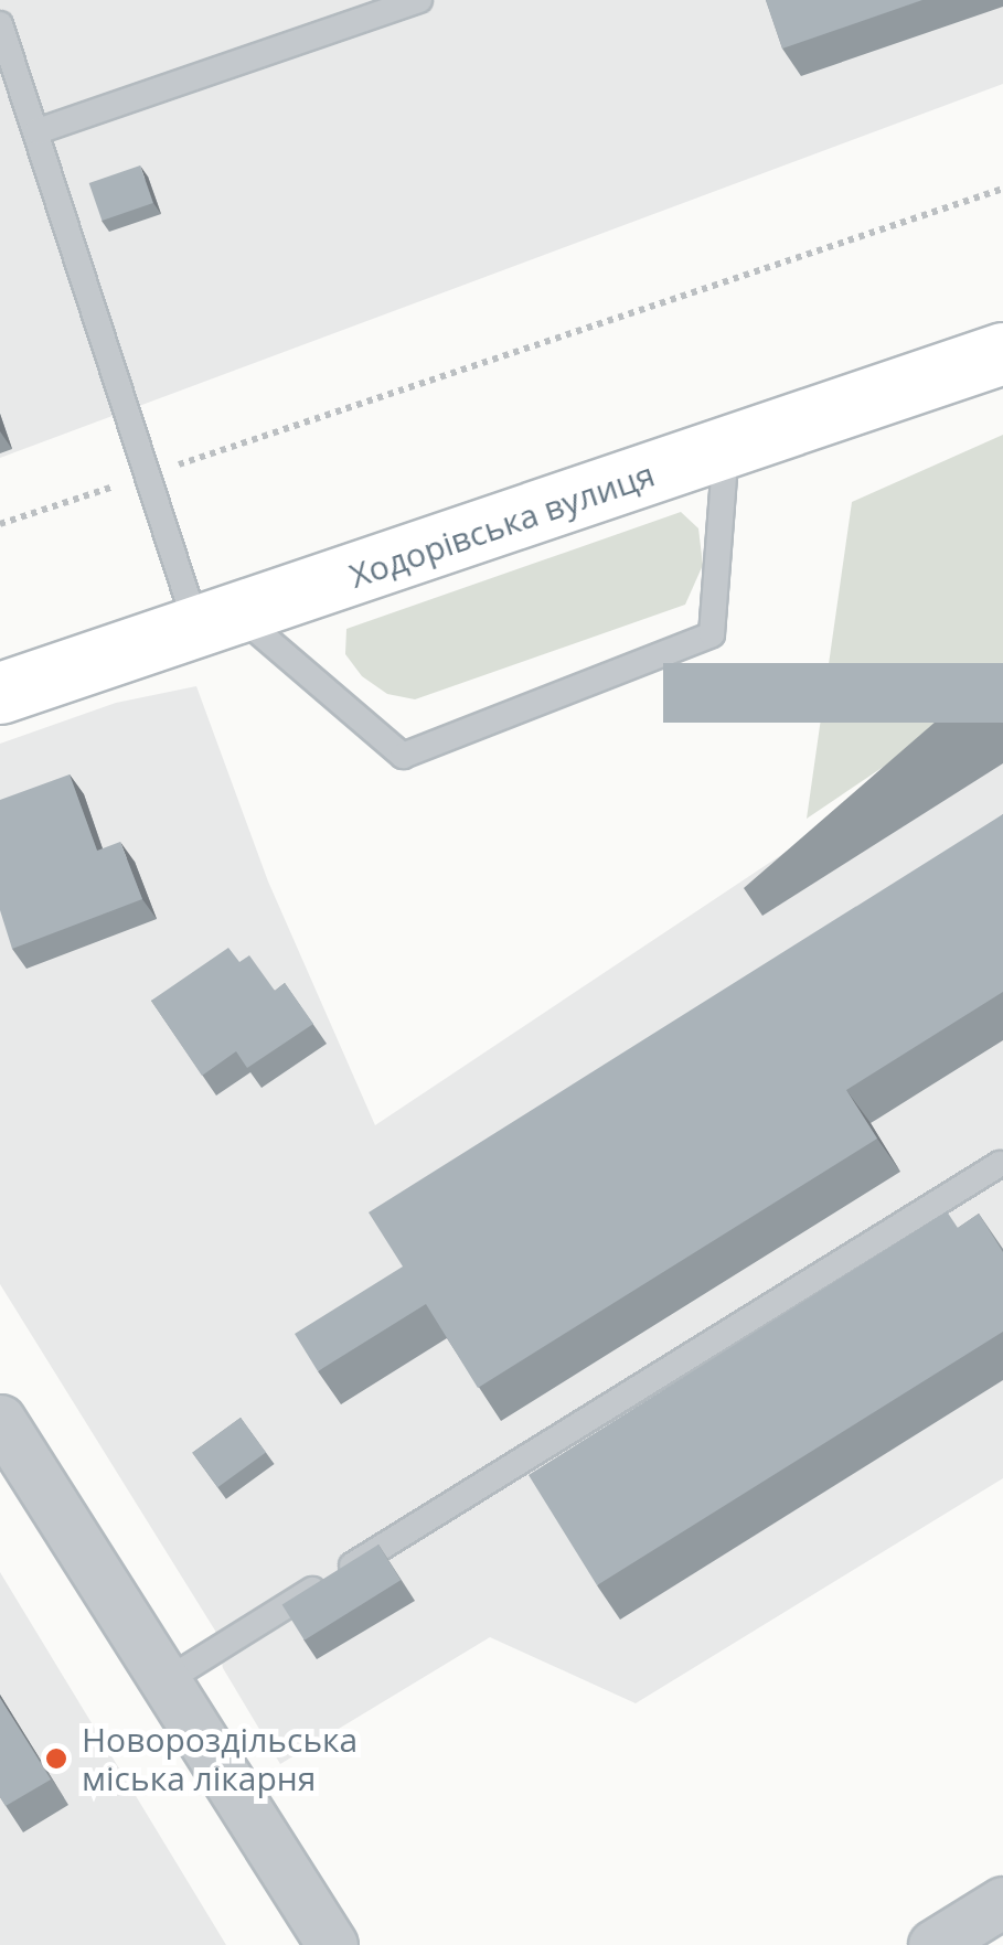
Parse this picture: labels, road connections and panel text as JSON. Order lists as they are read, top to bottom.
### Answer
{
  "streets": {
    "main road": ["Ходорівська вулиця"]
  },
  "places": ["Новороздільська міська лікарня"]
}
